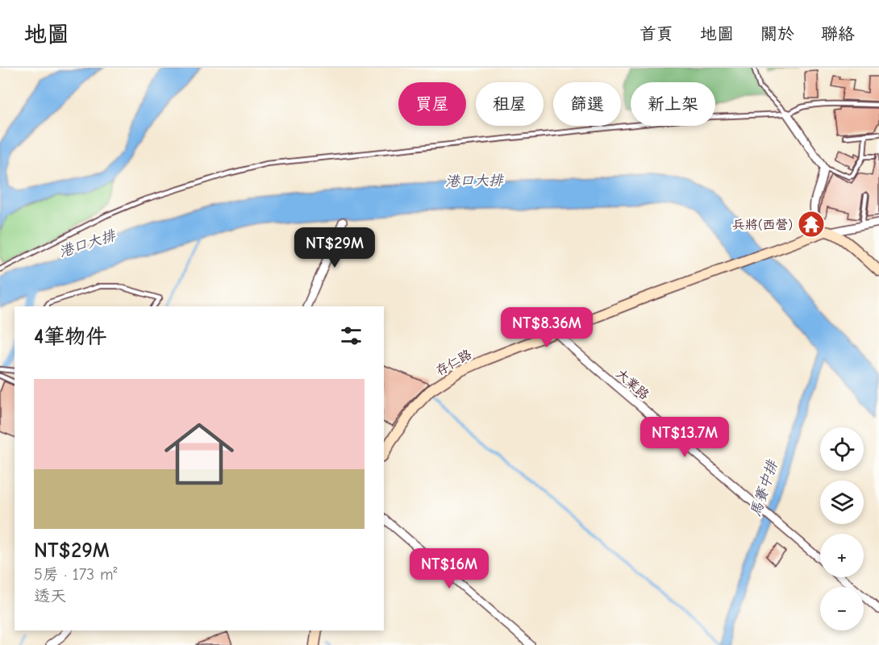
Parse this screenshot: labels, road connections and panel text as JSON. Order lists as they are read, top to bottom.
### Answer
{
  "streets": {
    "street": ["存仁路", "大業路"]
  },
  "crossings": [
    ["存仁路", "大業路"]
  ],
  "water": ["港口大排", "馬賽中排"],
  "places": {
    "temple": ["兵將(西營)"]
  },
  "page": {
    "header": "地圖",
    "nav": [
      "首頁",
      "地圖",
      "關於",
      "聯絡"
    ],
    "chip": [
      "買屋",
      "租屋",
      "篩選",
      "新上架"
    ],
    "price": [
      "NT$29M",
      "NT$8.36M",
      "NT$13.7M",
      "NT$16M"
    ],
    "heading": "4筆物件",
    "list": [
      {
        "name": "NT$29M",
        "note": "5房 · 173 m² · 透天"
      }
    ],
    "map_buttons": ["+", "−"]
  }
}
